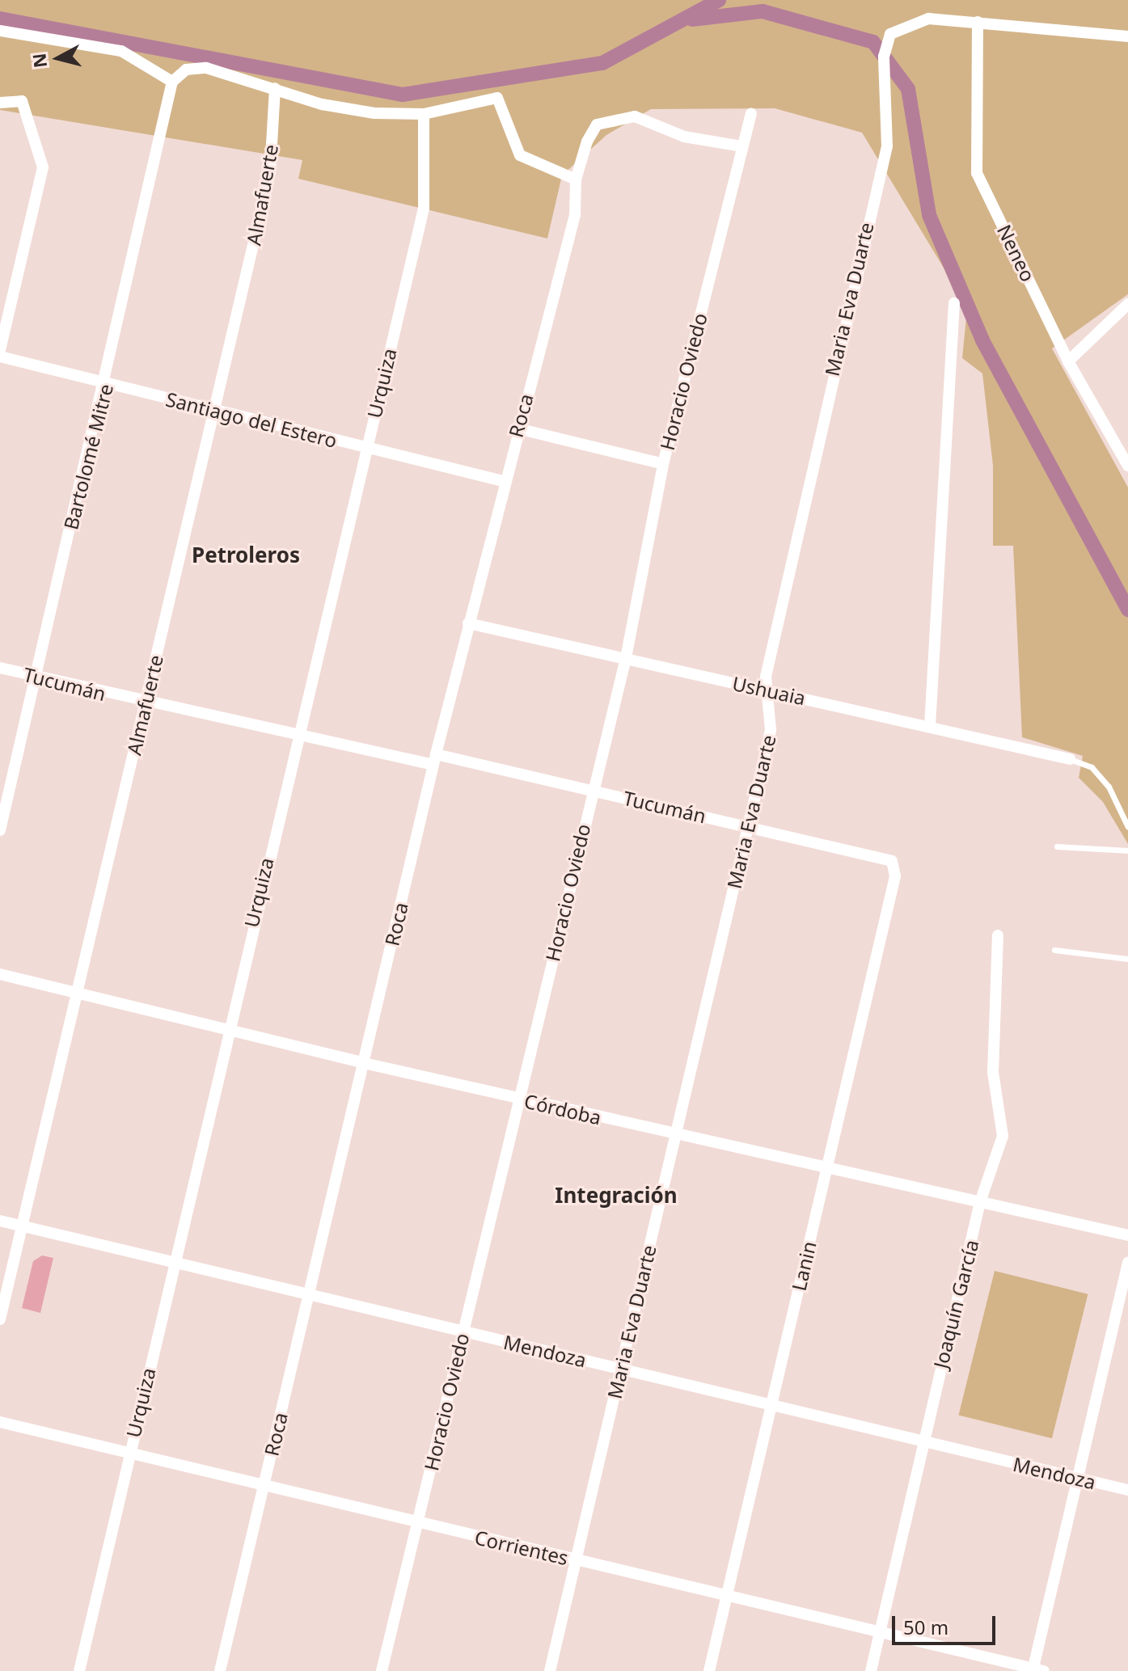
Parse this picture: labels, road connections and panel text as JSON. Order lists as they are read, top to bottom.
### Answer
{
  "streets": {
    "street": [
      "Almafuerte",
      "Neneo",
      "Maria Eva Duarte",
      "Horacio Oviedo",
      "Urquiza",
      "Roca",
      "Santiago del Estero",
      "Bartolomé Mitre",
      "Tucumán",
      "Ushuaia",
      "Córdoba",
      "Lanin",
      "Joaquín García",
      "Mendoza",
      "Corrientes"
    ]
  },
  "crossings": [
    ["Almafuerte", "Santiago del Estero"],
    ["Almafuerte", "Tucumán"],
    ["Almafuerte", "Córdoba"],
    ["Almafuerte", "Mendoza"],
    ["Neneo", "Maria Eva Duarte"],
    ["Maria Eva Duarte", "Tucumán"],
    ["Maria Eva Duarte", "Ushuaia"],
    ["Maria Eva Duarte", "Córdoba"],
    ["Maria Eva Duarte", "Mendoza"],
    ["Maria Eva Duarte", "Corrientes"],
    ["Horacio Oviedo", "Roca"],
    ["Horacio Oviedo", "Tucumán"],
    ["Horacio Oviedo", "Ushuaia"],
    ["Horacio Oviedo", "Córdoba"],
    ["Horacio Oviedo", "Mendoza"],
    ["Horacio Oviedo", "Corrientes"],
    ["Urquiza", "Santiago del Estero"],
    ["Urquiza", "Tucumán"],
    ["Urquiza", "Córdoba"],
    ["Urquiza", "Mendoza"],
    ["Urquiza", "Corrientes"],
    ["Roca", "Santiago del Estero"],
    ["Roca", "Tucumán"],
    ["Roca", "Ushuaia"],
    ["Roca", "Córdoba"],
    ["Roca", "Mendoza"],
    ["Roca", "Corrientes"],
    ["Santiago del Estero", "Bartolomé Mitre"],
    ["Bartolomé Mitre", "Tucumán"],
    ["Tucumán", "Lanin"],
    ["Córdoba", "Lanin"],
    ["Córdoba", "Joaquín García"],
    ["Lanin", "Mendoza"],
    ["Lanin", "Corrientes"],
    ["Joaquín García", "Mendoza"],
    ["Joaquín García", "Corrientes"]
  ],
  "districts": ["Petroleros", "Integración"],
  "scale_bar": "50 m",
  "north": "left"
}
